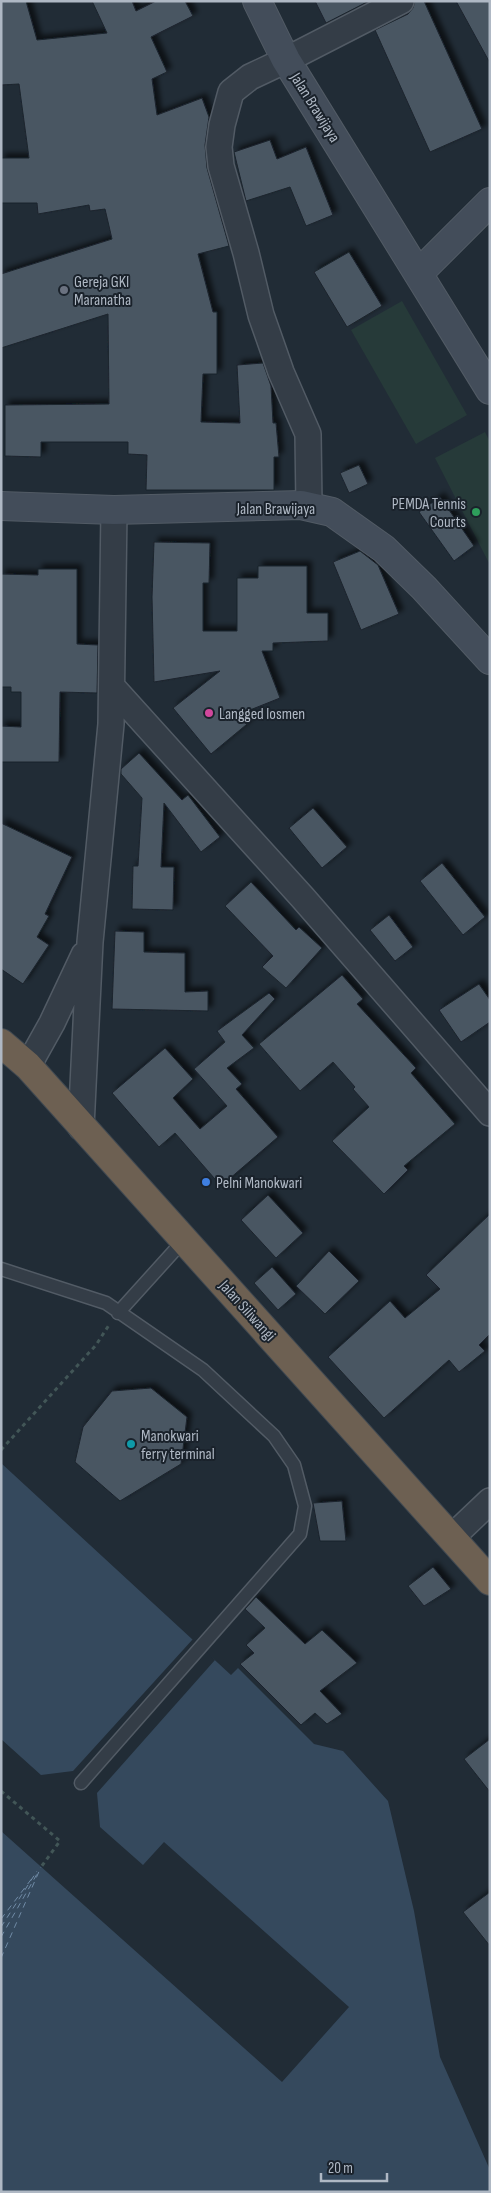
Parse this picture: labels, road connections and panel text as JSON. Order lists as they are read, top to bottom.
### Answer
{
  "streets": {
    "highway": ["Jalan Siliwangi"],
    "street": ["Jalan Brawijaya"]
  },
  "places": [
    "Gereja GKI Maranatha",
    "PEMDA Tennis Courts",
    "Langged losmen",
    "Pelni Manokwari",
    "Manokwari ferry terminal"
  ],
  "scale_bar": "20 m"
}
